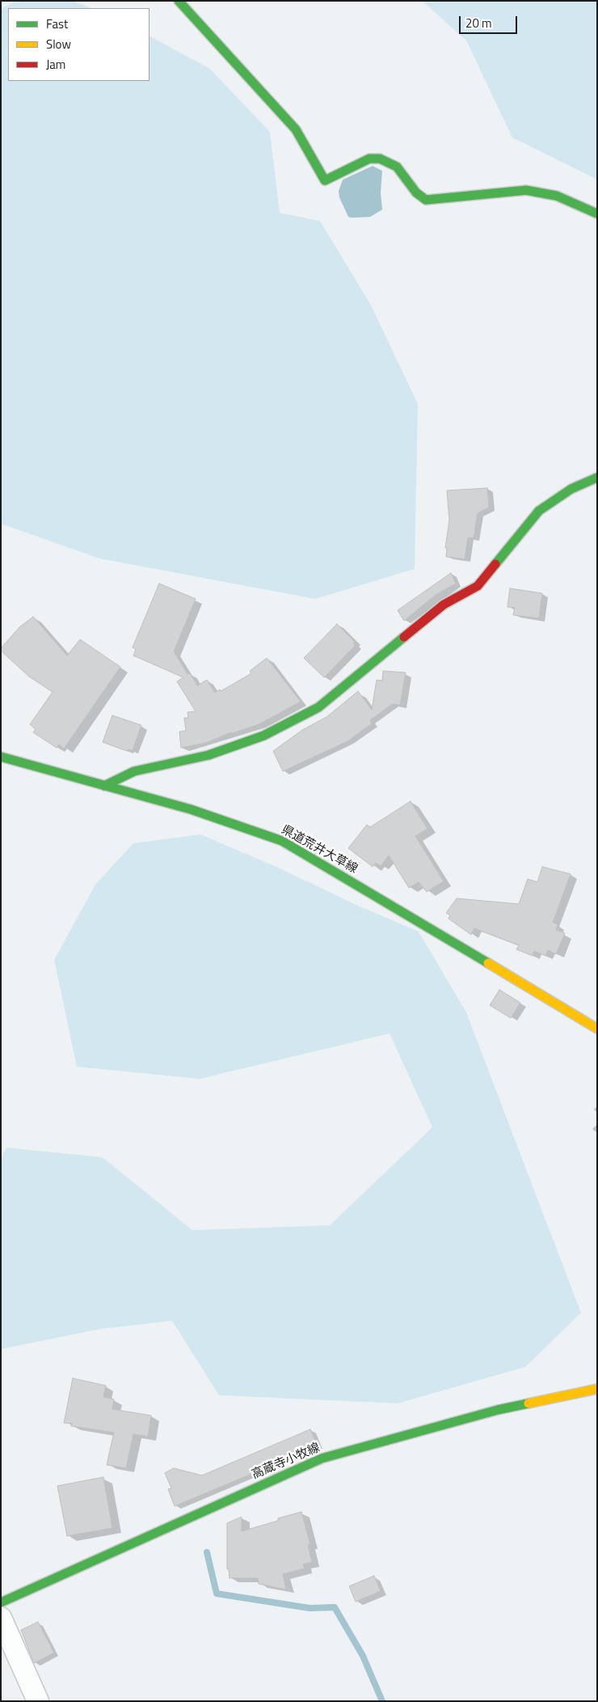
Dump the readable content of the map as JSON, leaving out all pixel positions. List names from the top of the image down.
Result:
{
  "streets": {
    "main road": ["県道荒井大草線", "高蔵寺小牧線"]
  },
  "legend": ["Fast", "Slow", "Jam"],
  "scale_bar": "20 m"
}
